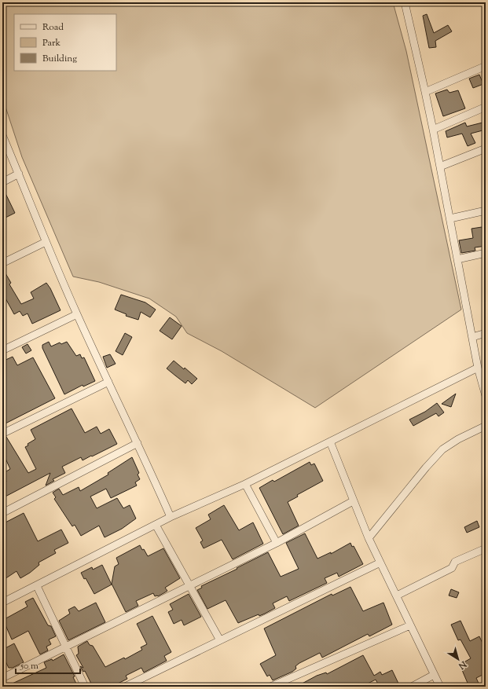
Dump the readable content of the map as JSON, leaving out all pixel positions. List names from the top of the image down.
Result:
{
  "legend": ["Road", "Park", "Building"],
  "scale_bar": "50 m",
  "north": "bottom right"
}
